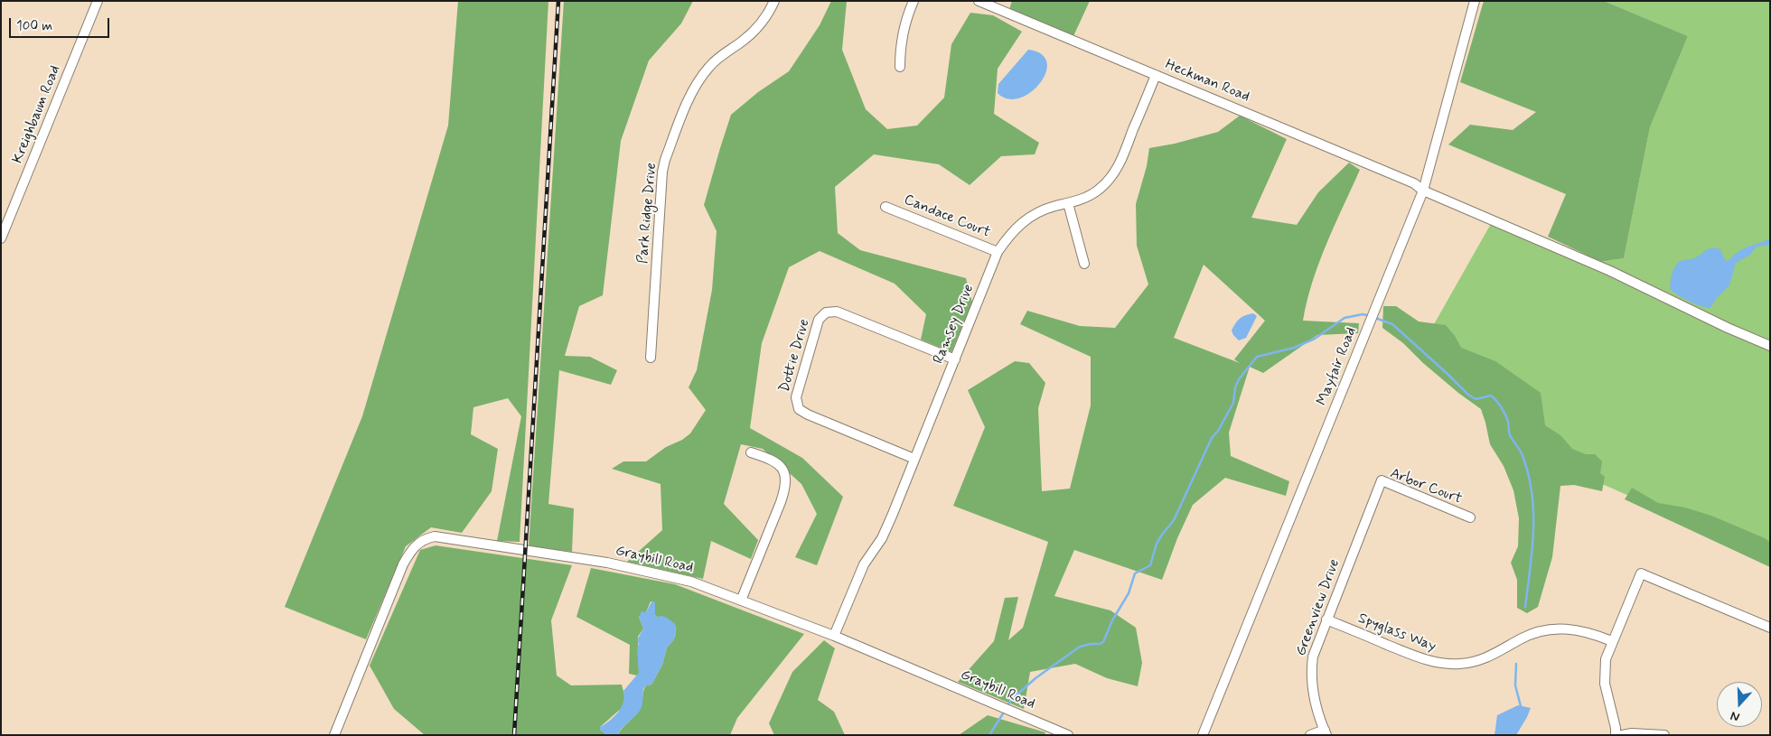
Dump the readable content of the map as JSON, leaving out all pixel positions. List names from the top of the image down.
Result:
{
  "streets": {
    "street": [
      "Heckman Road",
      "Kreighbaum Road",
      "Park Ridge Drive",
      "Candace Court",
      "Ramsey Drive",
      "Dottie Drive",
      "Mayfair Road",
      "Arbor Court",
      "Graybill Road",
      "Greenview Drive",
      "Spyglass Way"
    ]
  },
  "crossings": [
    ["Heckman Road", "Ramsey Drive"],
    ["Heckman Road", "Mayfair Road"],
    ["Candace Court", "Ramsey Drive"],
    ["Ramsey Drive", "Dottie Drive"],
    ["Ramsey Drive", "Graybill Road"],
    ["Arbor Court", "Greenview Drive"],
    ["Greenview Drive", "Spyglass Way"]
  ],
  "scale_bar": "100 m",
  "north": "bottom"
}
